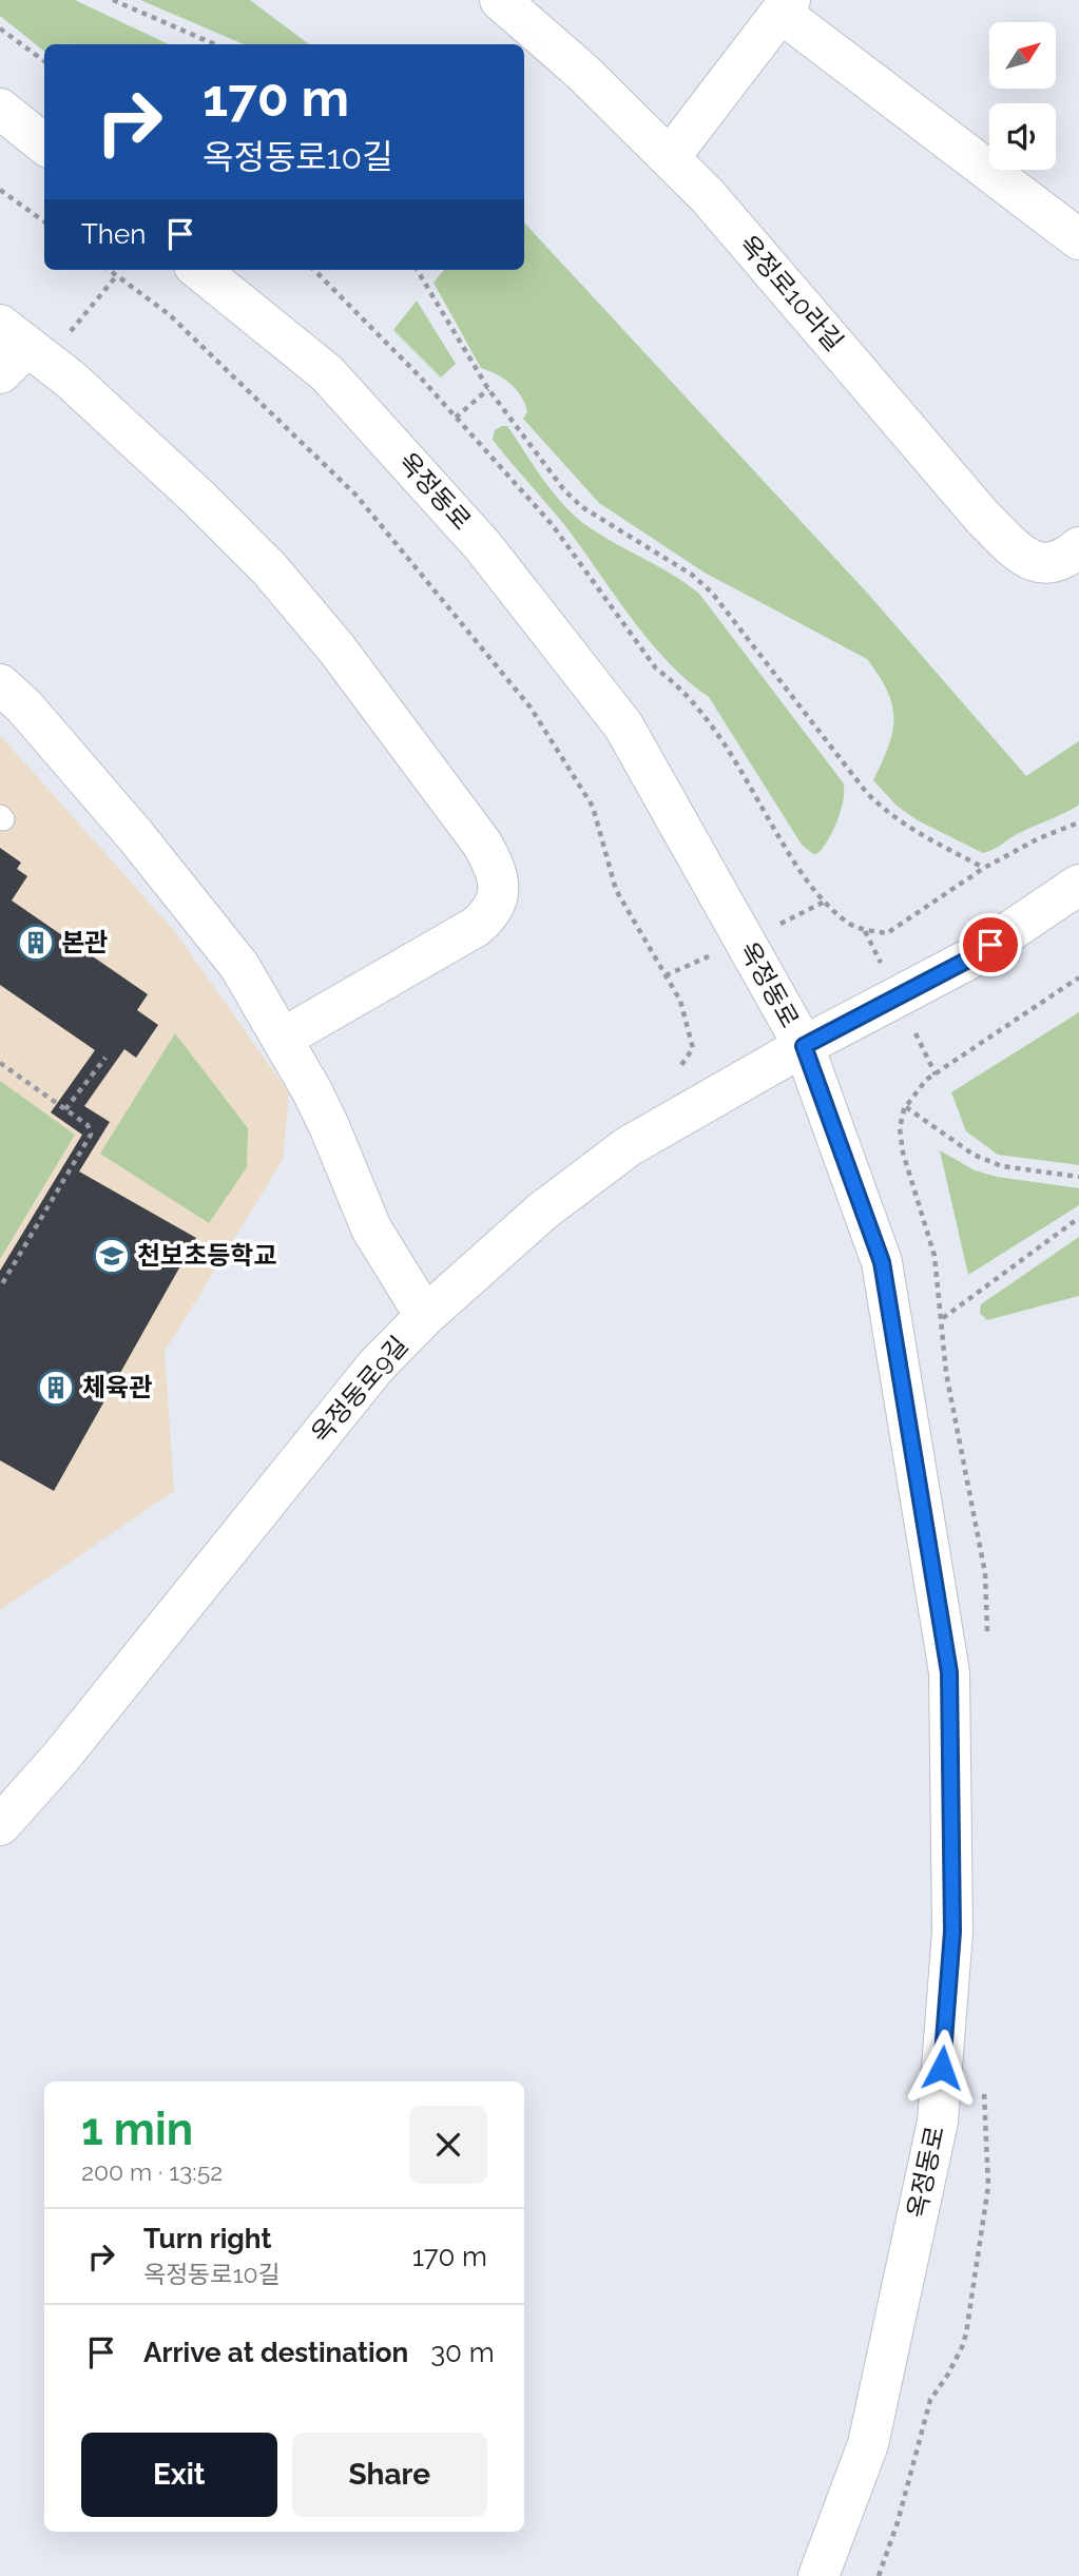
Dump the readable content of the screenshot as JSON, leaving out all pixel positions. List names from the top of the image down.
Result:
{
  "streets": {
    "street": ["옥정로10라길", "옥정동로", "옥정동로9길"]
  },
  "crossings": [
    ["옥정동로", "옥정동로9길"]
  ],
  "places": {
    "building": ["본관", "체육관"],
    "school or university": ["천보초등학교"]
  },
  "north": "top right",
  "page": {
    "turn": ["170 m", "옥정동로10길"],
    "then": "Then",
    "heading": ["1 min", "200 m · 13:52"],
    "list": [
      {
        "name": "Turn right",
        "note": "옥정동로10길",
        "value": "170 m"
      },
      {
        "name": "Arrive at destination",
        "value": "30 m"
      }
    ],
    "buttons": ["Exit", "Share"]
  }
}
